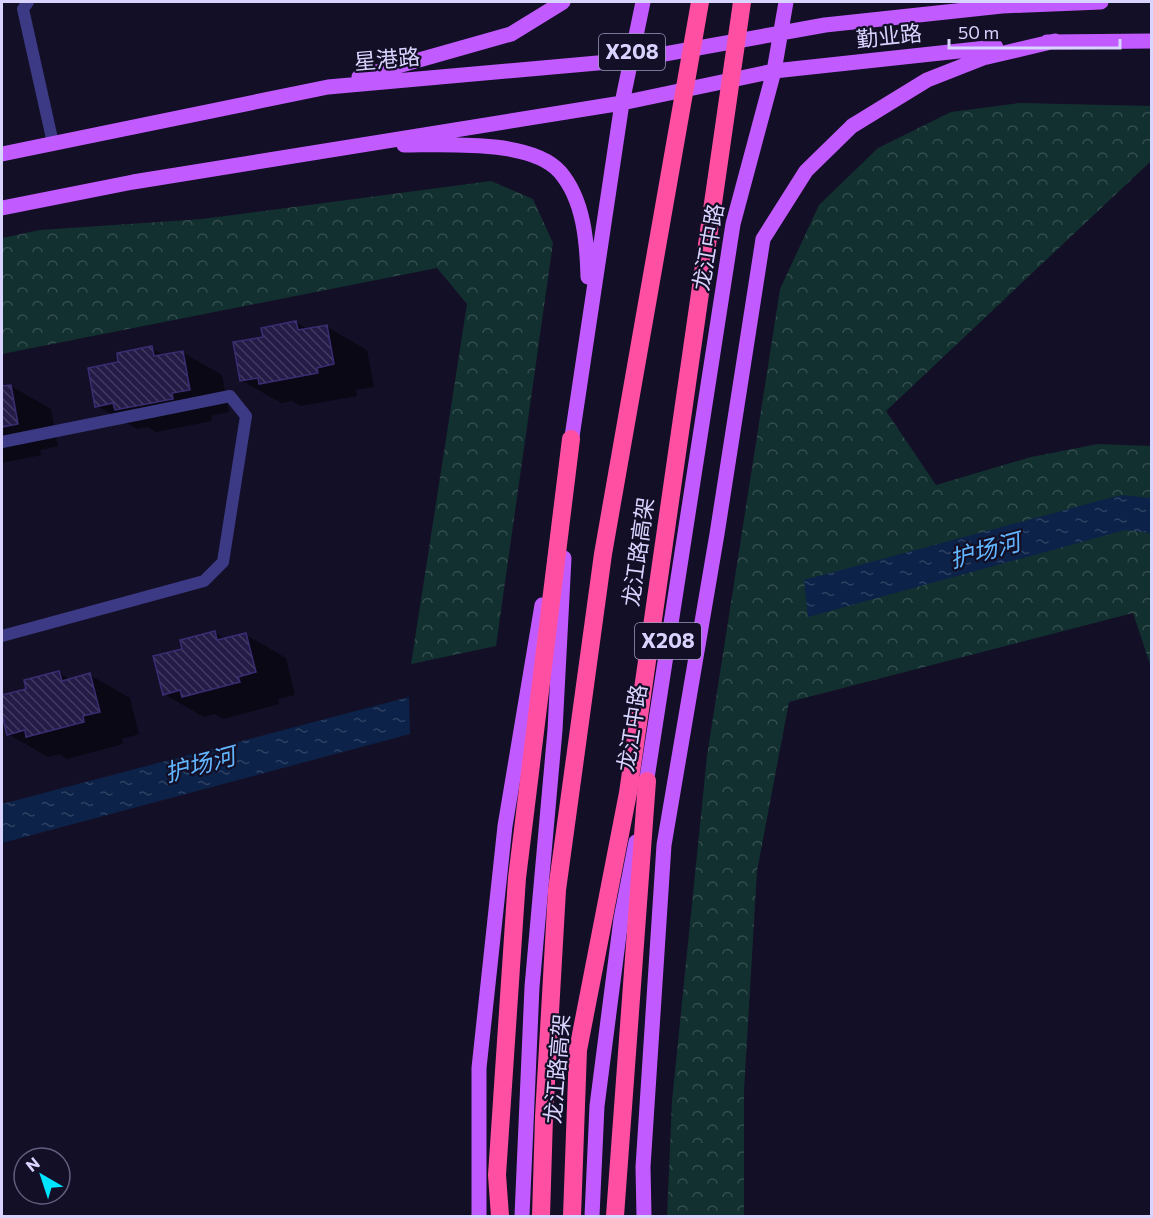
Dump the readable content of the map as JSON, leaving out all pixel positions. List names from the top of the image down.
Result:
{
  "streets": {
    "highway": ["龙江路高架"],
    "main road": [
      "勤业路",
      "X208",
      "星港路",
      "龙江中路"
    ]
  },
  "crossings": [
    ["勤业路", "星港路"],
    ["勤业路", "龙江中路"],
    ["X208", "星港路"],
    ["星港路", "龙江中路"]
  ],
  "water": ["护场河"],
  "scale_bar": "50 m",
  "north": "top left"
}
